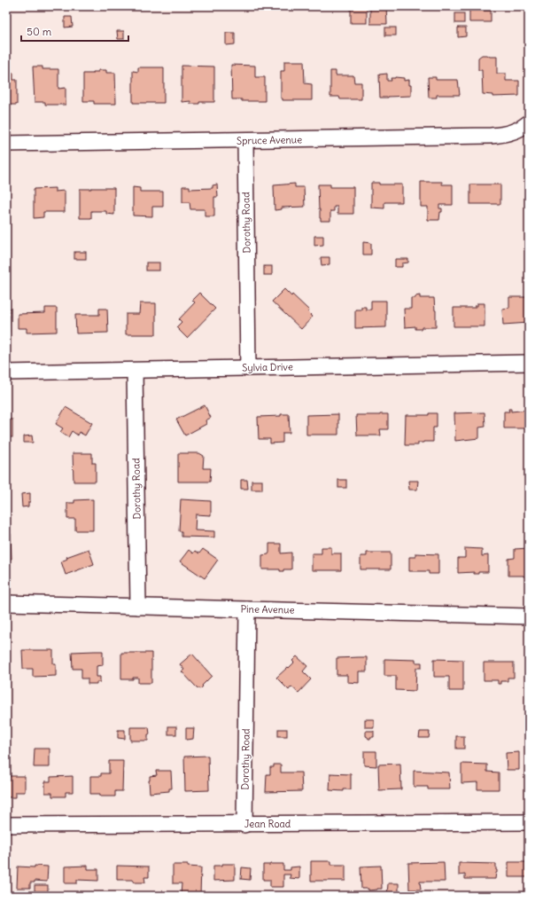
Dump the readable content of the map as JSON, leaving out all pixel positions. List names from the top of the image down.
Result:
{
  "streets": {
    "street": [
      "Spruce Avenue",
      "Dorothy Road",
      "Sylvia Drive",
      "Pine Avenue",
      "Jean Road"
    ]
  },
  "crossings": [
    ["Spruce Avenue", "Dorothy Road"],
    ["Dorothy Road", "Sylvia Drive"],
    ["Dorothy Road", "Pine Avenue"],
    ["Dorothy Road", "Jean Road"]
  ],
  "scale_bar": "50 m"
}
